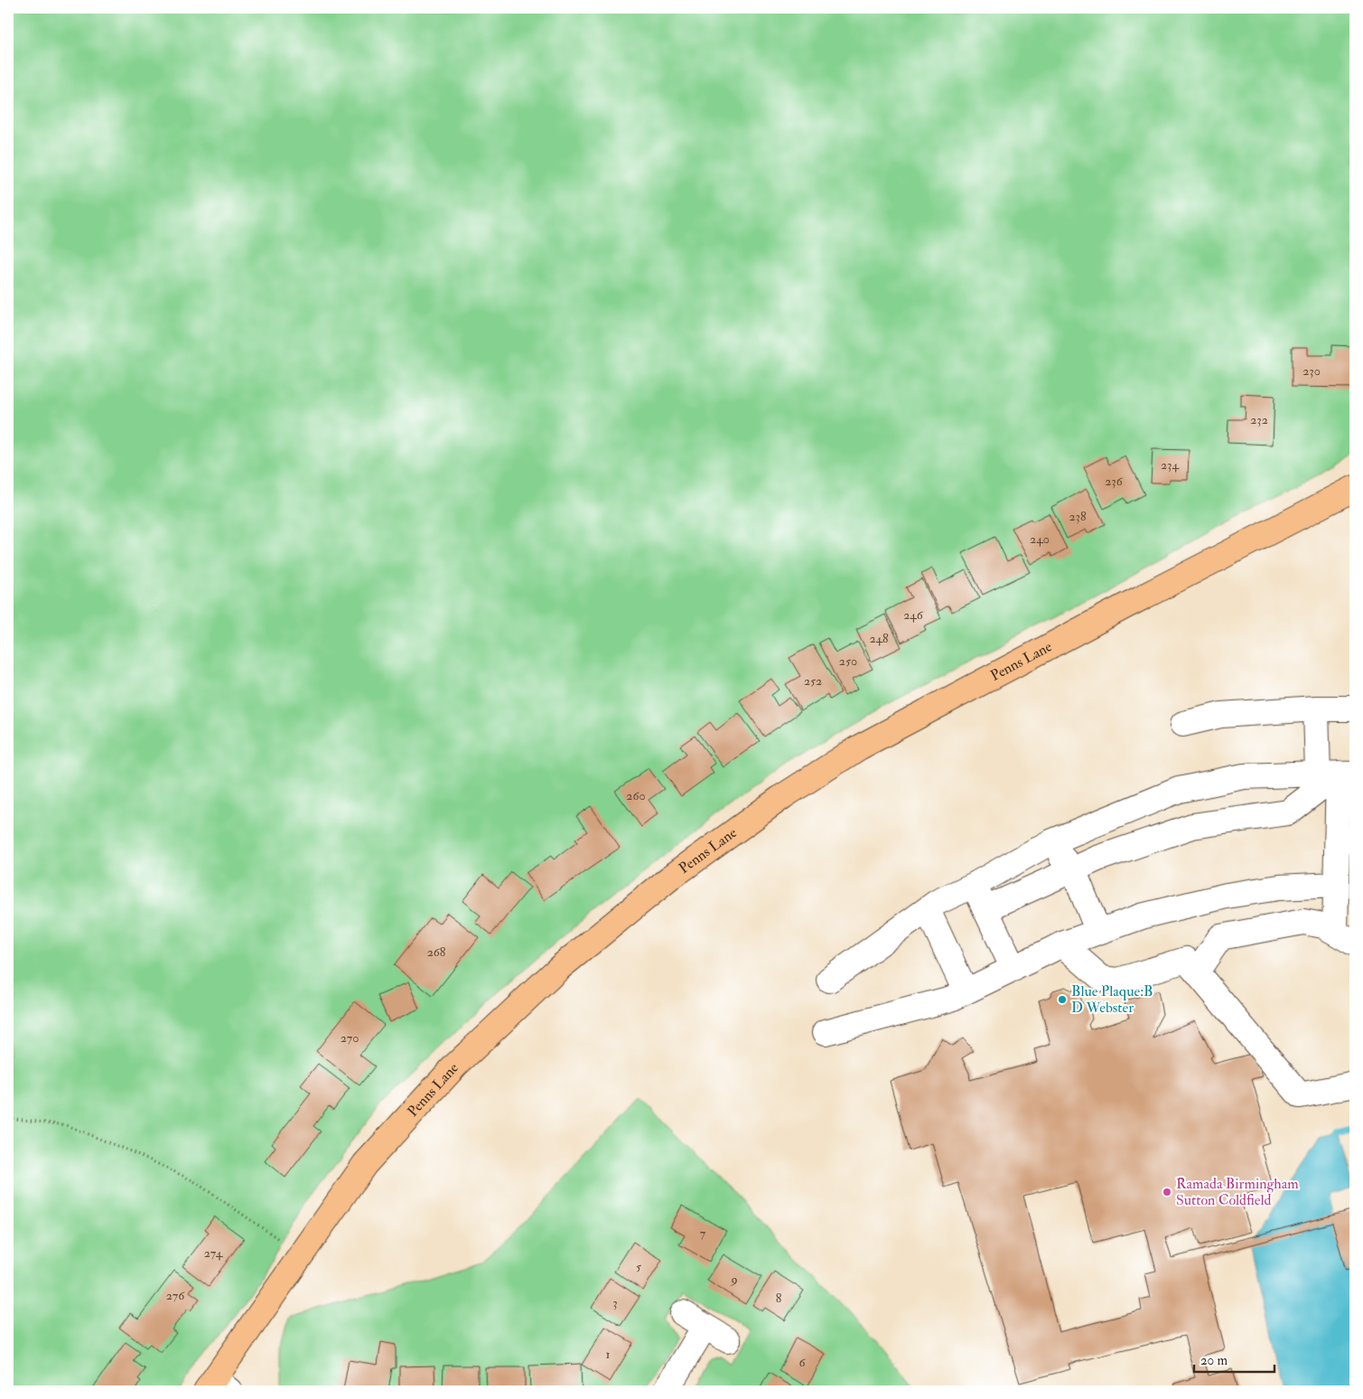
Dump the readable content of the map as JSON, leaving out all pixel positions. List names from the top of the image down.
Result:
{
  "streets": {
    "main road": ["Penns Lane"]
  },
  "places": ["Blue Plaque:B D Webster", "Ramada Birmingham Sutton Coldfield"],
  "house_numbers": [
    "230",
    "232",
    "234",
    "236",
    "238",
    "240",
    "246",
    "248",
    "250",
    "252",
    "260",
    "268",
    "270",
    "7",
    "274",
    "5",
    "9",
    "276",
    "8",
    "3",
    "1",
    "6"
  ],
  "scale_bar": "20 m"
}
